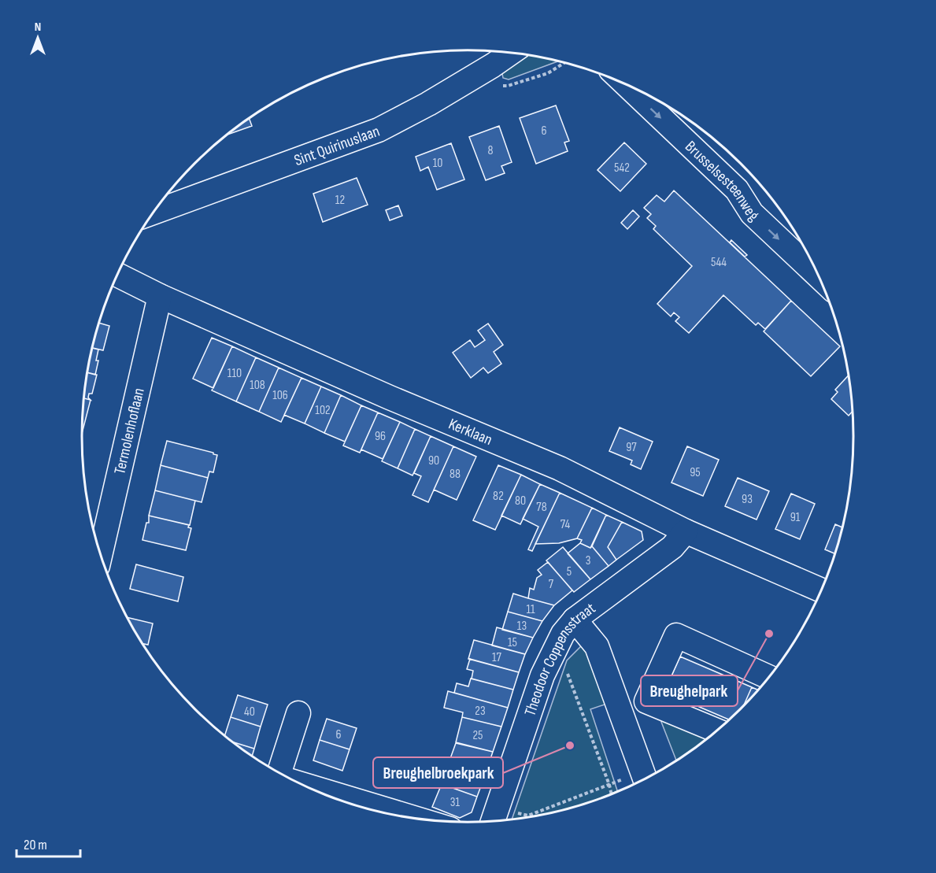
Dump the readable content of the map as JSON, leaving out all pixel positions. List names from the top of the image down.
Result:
{
  "streets": {
    "street": [
      "Sint Quirinuslaan",
      "Brusselsesteenweg",
      "Termolenhoflaan",
      "Kerklaan",
      "Theodoor Coppensstraat"
    ]
  },
  "crossings": [
    ["Termolenhoflaan", "Kerklaan"],
    ["Kerklaan", "Theodoor Coppensstraat"]
  ],
  "one_way": ["Brusselsesteenweg"],
  "places": ["Breughelpark", "Breughelbroekpark"],
  "house_numbers": [
    "6",
    "8",
    "10",
    "542",
    "12",
    "544",
    "110",
    "108",
    "106",
    "102",
    "96",
    "97",
    "90",
    "95",
    "88",
    "82",
    "93",
    "80",
    "78",
    "91",
    "74",
    "3",
    "5",
    "7",
    "11",
    "13",
    "15",
    "17",
    "23",
    "40",
    "6",
    "25",
    "31"
  ],
  "scale_bar": "20 m",
  "north": "top"
}
